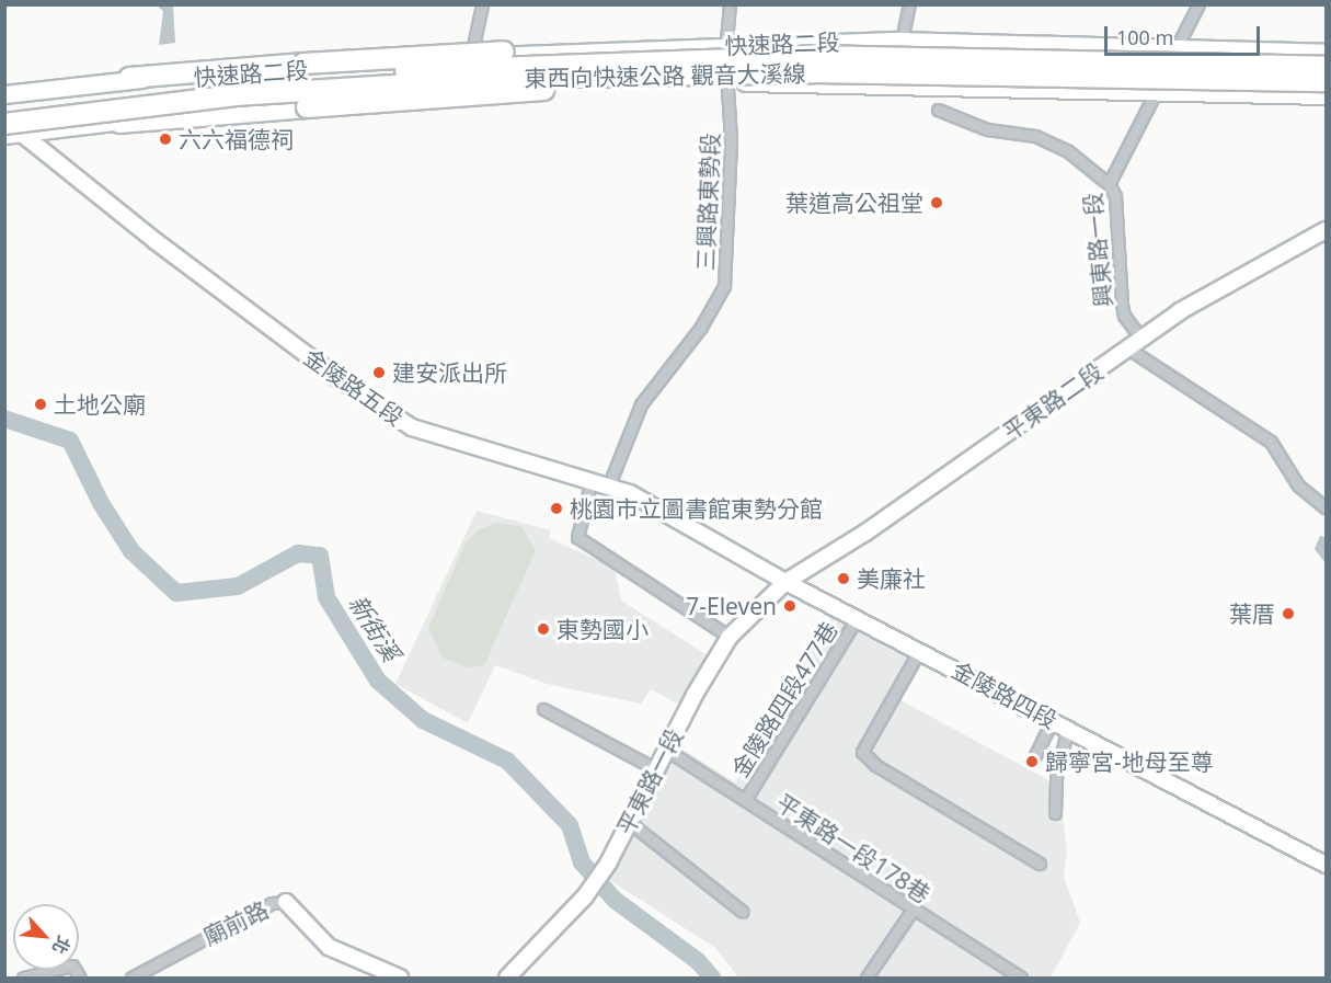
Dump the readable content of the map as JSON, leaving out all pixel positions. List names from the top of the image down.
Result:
{
  "streets": {
    "highway": ["東西向快速公路 觀音大溪線"],
    "main road": [
      "快速路二段",
      "金陵路五段",
      "平東路二段",
      "金陵路四段",
      "平東路一段",
      "廟前路"
    ],
    "street": [
      "三興路東勢段",
      "興東路一段",
      "金陵路四段477巷",
      "平東路一段178巷"
    ]
  },
  "crossings": [
    ["快速路二段", "東西向快速公路 觀音大溪線"],
    ["快速路二段", "三興路東勢段"],
    ["快速路二段", "興東路一段"],
    ["快速路二段", "金陵路五段"],
    ["東西向快速公路 觀音大溪線", "金陵路五段"],
    ["三興路東勢段", "金陵路五段"],
    ["興東路一段", "平東路二段"],
    ["金陵路五段", "平東路二段"],
    ["金陵路五段", "金陵路四段"],
    ["金陵路五段", "平東路一段"],
    ["平東路二段", "金陵路四段"],
    ["平東路二段", "平東路一段"],
    ["金陵路四段", "金陵路四段477巷"],
    ["金陵路四段", "平東路一段"],
    ["金陵路四段477巷", "平東路一段178巷"],
    ["平東路一段", "平東路一段178巷"]
  ],
  "water": ["新街溪"],
  "places": [
    "六六福德祠",
    "葉道高公祖堂",
    "建安派出所",
    "土地公廟",
    "桃園市立圖書館東勢分館",
    "美廉社",
    "7-Eleven",
    "葉厝",
    "東勢國小",
    "歸寧宮-地母至尊"
  ],
  "scale_bar": "100 m",
  "north": "bottom right"
}
